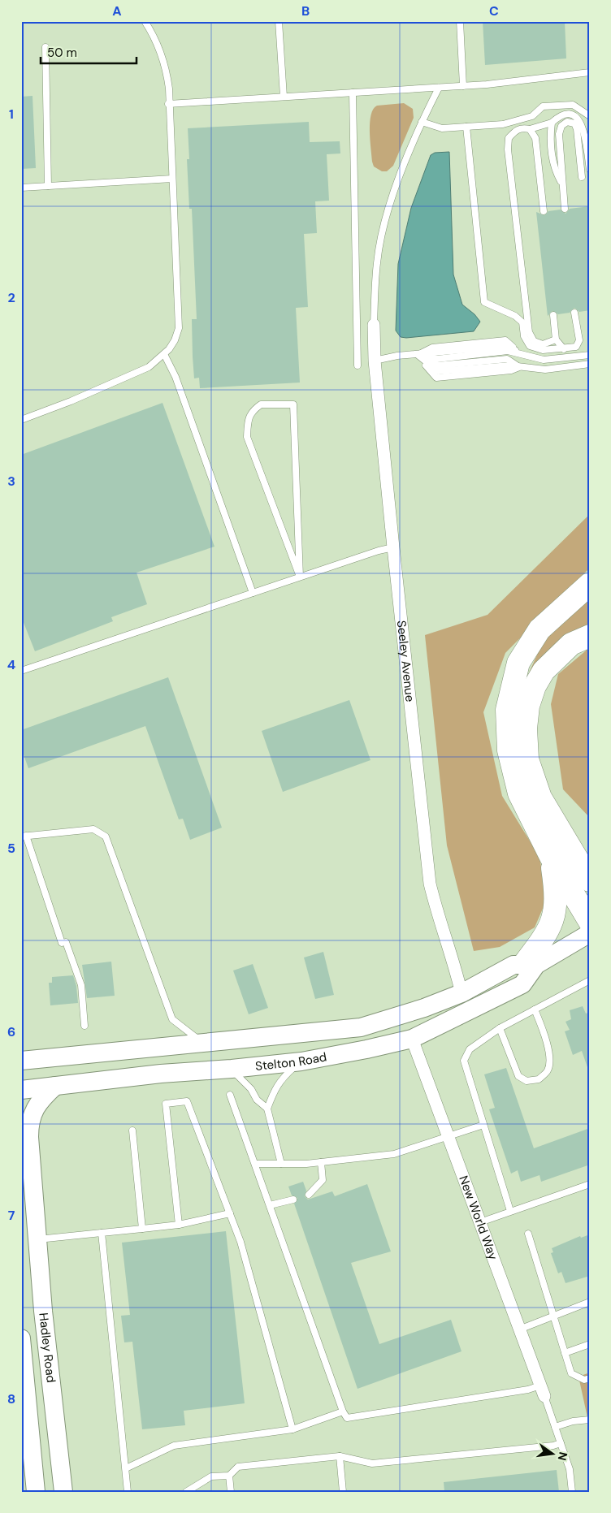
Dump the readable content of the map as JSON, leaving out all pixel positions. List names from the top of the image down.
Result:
{
  "streets": {
    "main road": ["Stelton Road", "Hadley Road"],
    "street": ["Seeley Avenue", "New World Way"]
  },
  "crossings": [
    ["Seeley Avenue", "Stelton Road"],
    ["Stelton Road", "New World Way"],
    ["Stelton Road", "Hadley Road"]
  ],
  "scale_bar": "50 m",
  "north": "right",
  "grid": {
    "columns": ["A", "B", "C"],
    "rows": [
      "1",
      "2",
      "3",
      "4",
      "5",
      "6",
      "7",
      "8"
    ]
  }
}
